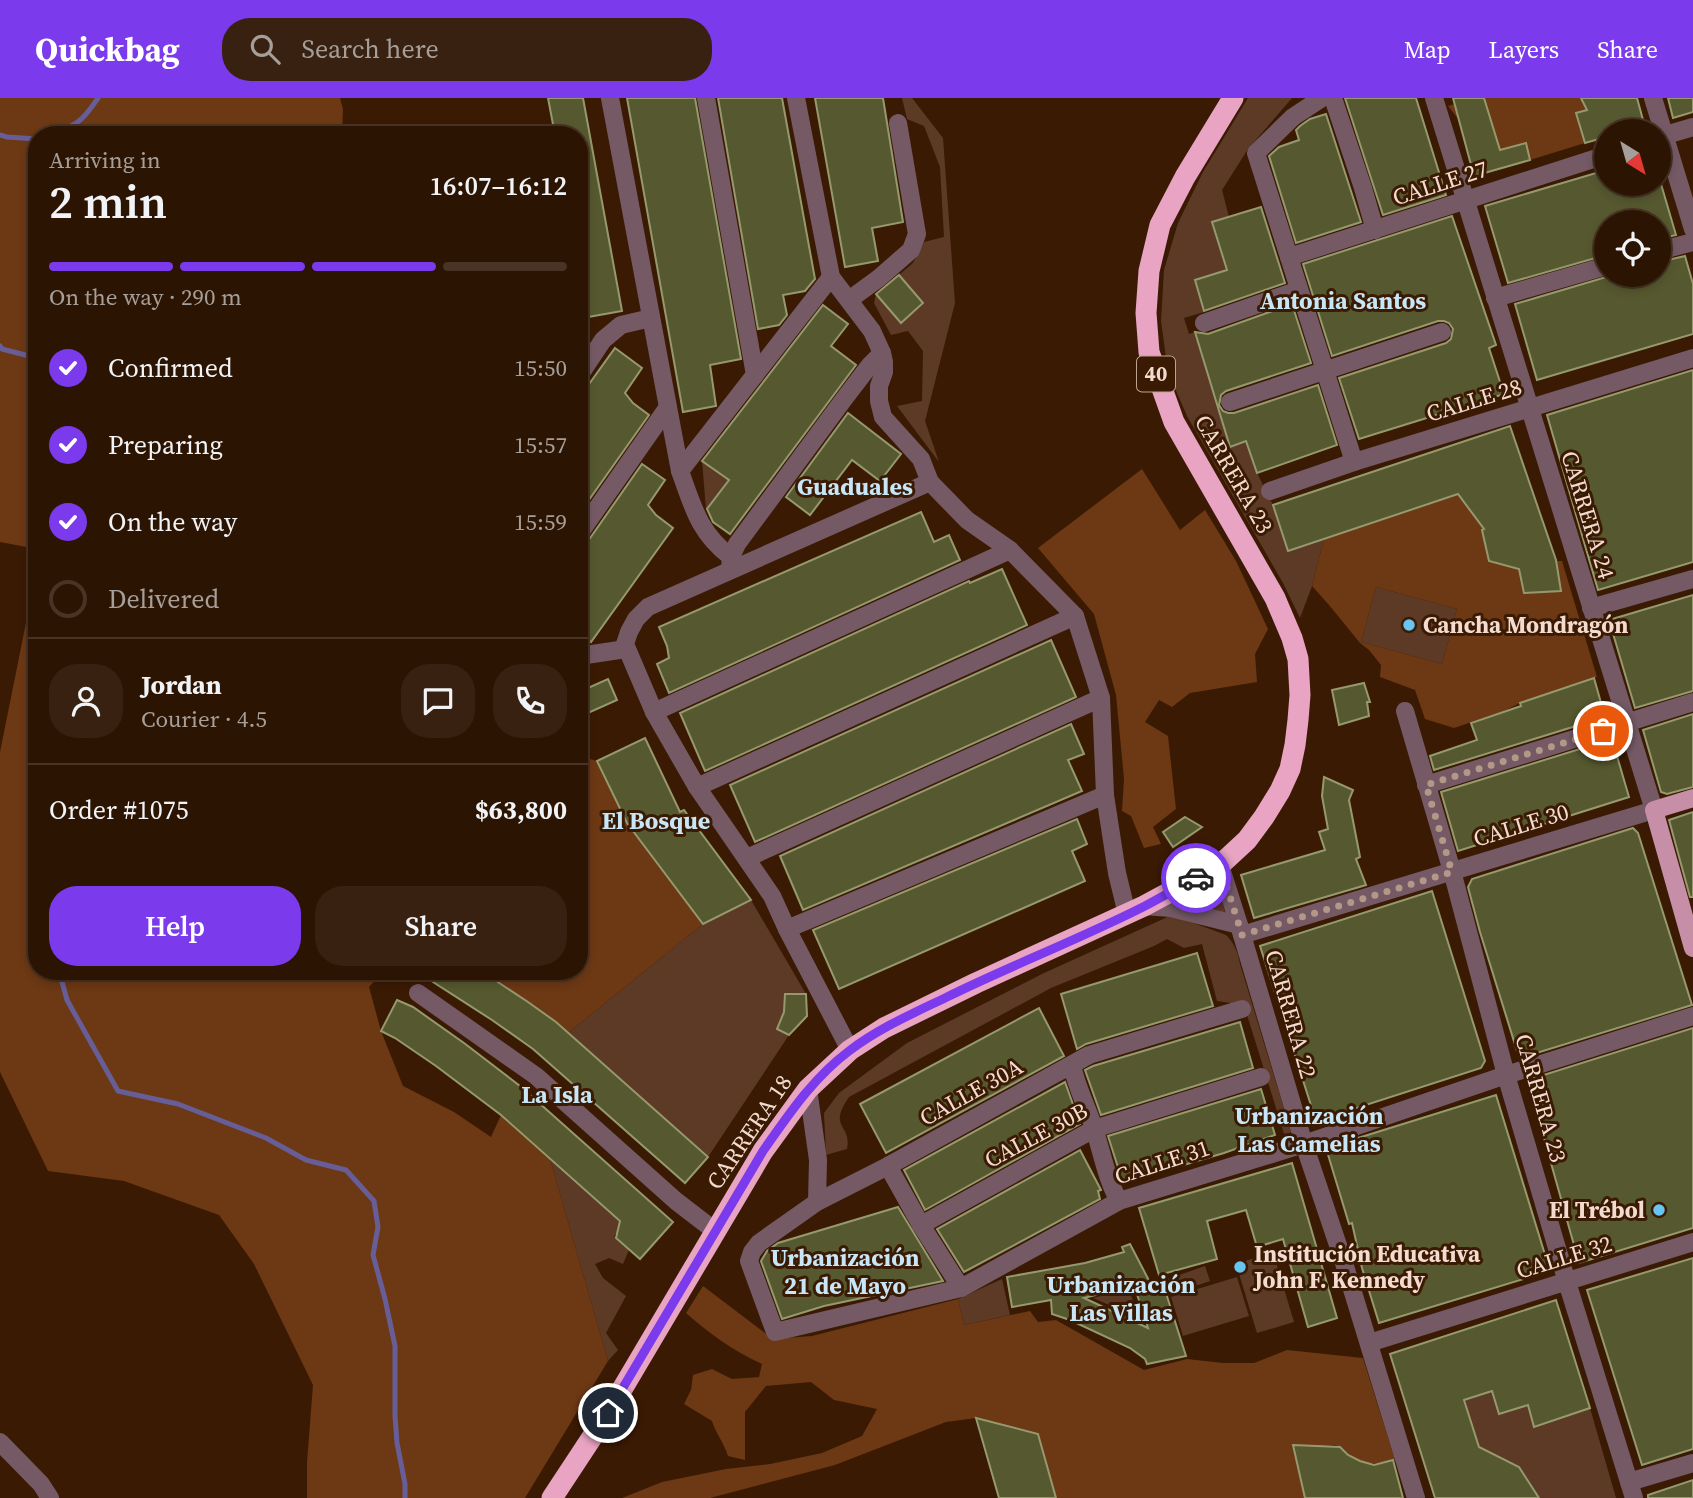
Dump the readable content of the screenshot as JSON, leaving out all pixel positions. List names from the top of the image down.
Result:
{
  "streets": {
    "highway": ["40", "CARRERA 23", "CARRERA 18"],
    "main road": ["CARRERA 24", "CALLE 30"],
    "street": [
      "CALLE 27",
      "CALLE 28",
      "CARRERA 22",
      "CALLE 30A",
      "CALLE 30B",
      "CALLE 31",
      "CALLE 32"
    ]
  },
  "crossings": [
    ["CALLE 27", "CARRERA 24"],
    ["CALLE 28", "CARRERA 24"],
    ["CARRERA 23", "CALLE 30"],
    ["CARRERA 23", "CARRERA 22"],
    ["CARRERA 23", "CARRERA 18"],
    ["CARRERA 23", "CALLE 31"],
    ["CARRERA 23", "CALLE 32"],
    ["CARRERA 24", "CALLE 30"],
    ["CALLE 30", "CARRERA 22"],
    ["CARRERA 22", "CARRERA 18"],
    ["CARRERA 22", "CALLE 31"],
    ["CARRERA 22", "CALLE 32"],
    ["CALLE 30A", "CALLE 31"]
  ],
  "districts": [
    "Antonia Santos",
    "Guaduales",
    "El Bosque",
    "La Isla",
    "Urbanización Las Camelias",
    "Urbanización 21 de Mayo",
    "Urbanización Las Villas"
  ],
  "places": ["Cancha Mondragón", "El Trébol", "Institución Educativa John F. Kennedy"],
  "north": "bottom right",
  "page": {
    "header": "Quickbag",
    "search": "Search here",
    "nav": ["Map", "Layers", "Share"],
    "heading": ["2 min", "Arriving in", "16:07–16:12"],
    "panel": [
      "Jordan",
      "Courier · 4.5",
      "Order #1075",
      "$63,800"
    ],
    "bar": "On the way · 290 m",
    "list": [
      ["Confirmed", "15:50"],
      ["Preparing", "15:57"],
      ["On the way", "15:59"],
      "Delivered"
    ],
    "buttons": ["Help", "Share"]
  }
}
